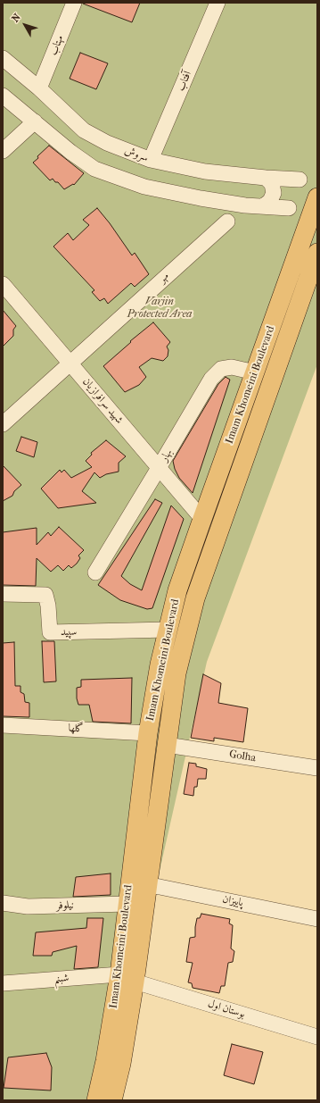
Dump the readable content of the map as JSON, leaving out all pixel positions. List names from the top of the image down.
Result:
{
  "streets": {
    "main road": ["Imam Khomeini Boulevard"],
    "street": [
      "مهتاب",
      "آفتاب",
      "سروش",
      "مهر",
      "شهید سرافرازیان",
      "بهار",
      "سپید",
      "گلها",
      "Golha",
      "پاییزان",
      "نیلوفر",
      "شبنم",
      "بوستان اول"
    ]
  },
  "crossings": [
    ["مهتاب", "سروش"],
    ["آفتاب", "سروش"],
    ["مهر", "شهید سرافرازیان"],
    ["Imam Khomeini Boulevard", "شهید سرافرازیان"],
    ["Imam Khomeini Boulevard", "بهار"],
    ["Imam Khomeini Boulevard", "سپید"],
    ["Imam Khomeini Boulevard", "گلها"],
    ["Imam Khomeini Boulevard", "Golha"],
    ["Imam Khomeini Boulevard", "پاییزان"],
    ["Imam Khomeini Boulevard", "نیلوفر"],
    ["Imam Khomeini Boulevard", "شبنم"],
    ["Imam Khomeini Boulevard", "بوستان اول"],
    ["شهید سرافرازیان", "بهار"],
    ["شبنم", "بوستان اول"]
  ],
  "parks": ["Varjin Protected Area"],
  "north": "top left"
}
